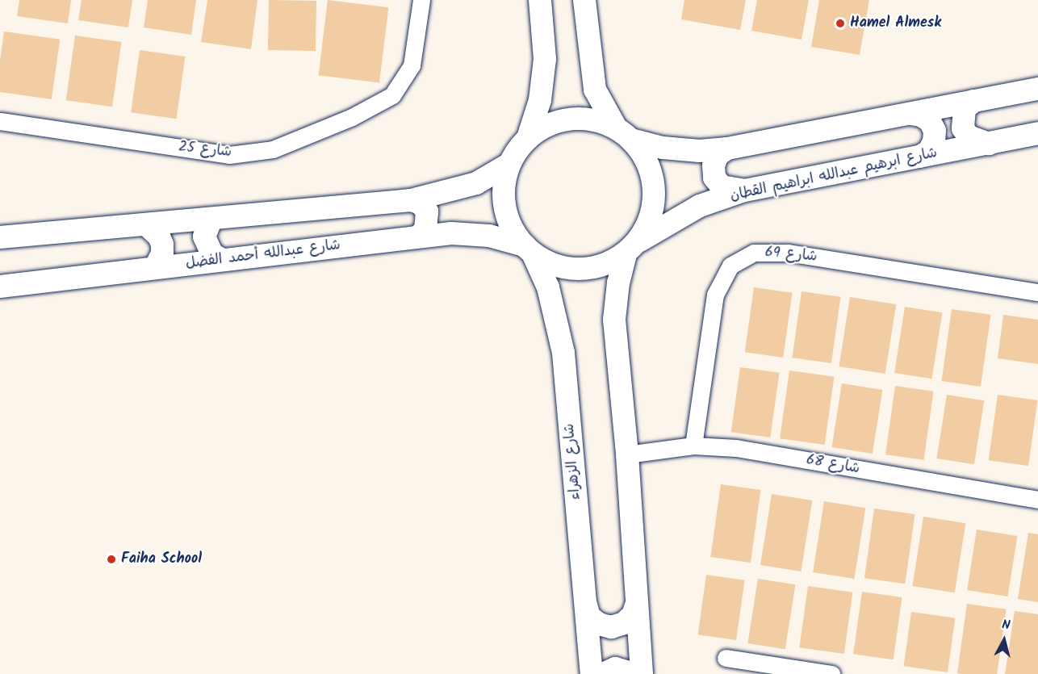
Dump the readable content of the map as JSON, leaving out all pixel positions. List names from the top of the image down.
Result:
{
  "streets": {
    "street": [
      "شارع 25",
      "شارع ابرهيم عبدالله ابراهيم القطان",
      "شارع عبدالله أحمد الفضل",
      "شارع 69",
      "شارع الزهراء",
      "شارع 68"
    ]
  },
  "crossings": [
    ["شارع ابرهيم عبدالله ابراهيم القطان", "شارع عبدالله أحمد الفضل"],
    ["شارع ابرهيم عبدالله ابراهيم القطان", "شارع الزهراء"],
    ["شارع عبدالله أحمد الفضل", "شارع الزهراء"],
    ["شارع 69", "شارع 68"]
  ],
  "places": ["Hamel Almesk", "Faiha School"],
  "north": "top"
}
